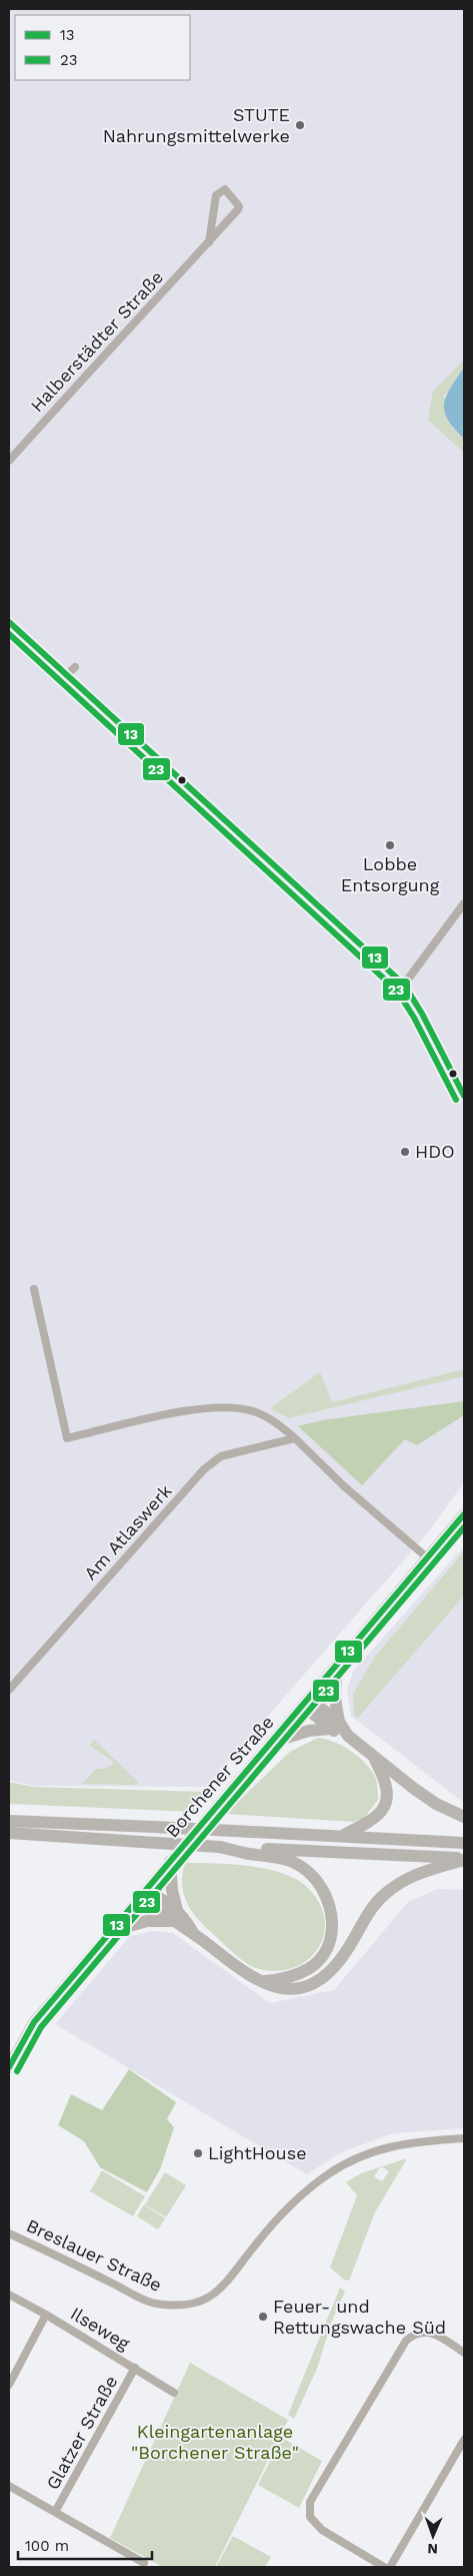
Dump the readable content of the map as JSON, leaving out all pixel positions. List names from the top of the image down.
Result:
{
  "streets": {
    "main road": ["Borchener Straße"],
    "street": [
      "Halberstädter Straße",
      "Am Atlaswerk",
      "Breslauer Straße",
      "Ilseweg",
      "Glatzer Straße"
    ]
  },
  "crossings": [
    ["Ilseweg", "Glatzer Straße"]
  ],
  "parks": ["Kleingartenanlage \"Borchener Straße\""],
  "places": [
    "STUTE Nahrungsmittelwerke",
    "Lobbe Entsorgung",
    "HDO",
    "LightHouse",
    "Feuer- und Rettungswache Süd"
  ],
  "lines": ["transit line 13", "transit line 23"],
  "legend": ["13", "23"],
  "scale_bar": "100 m",
  "north": "bottom"
}
